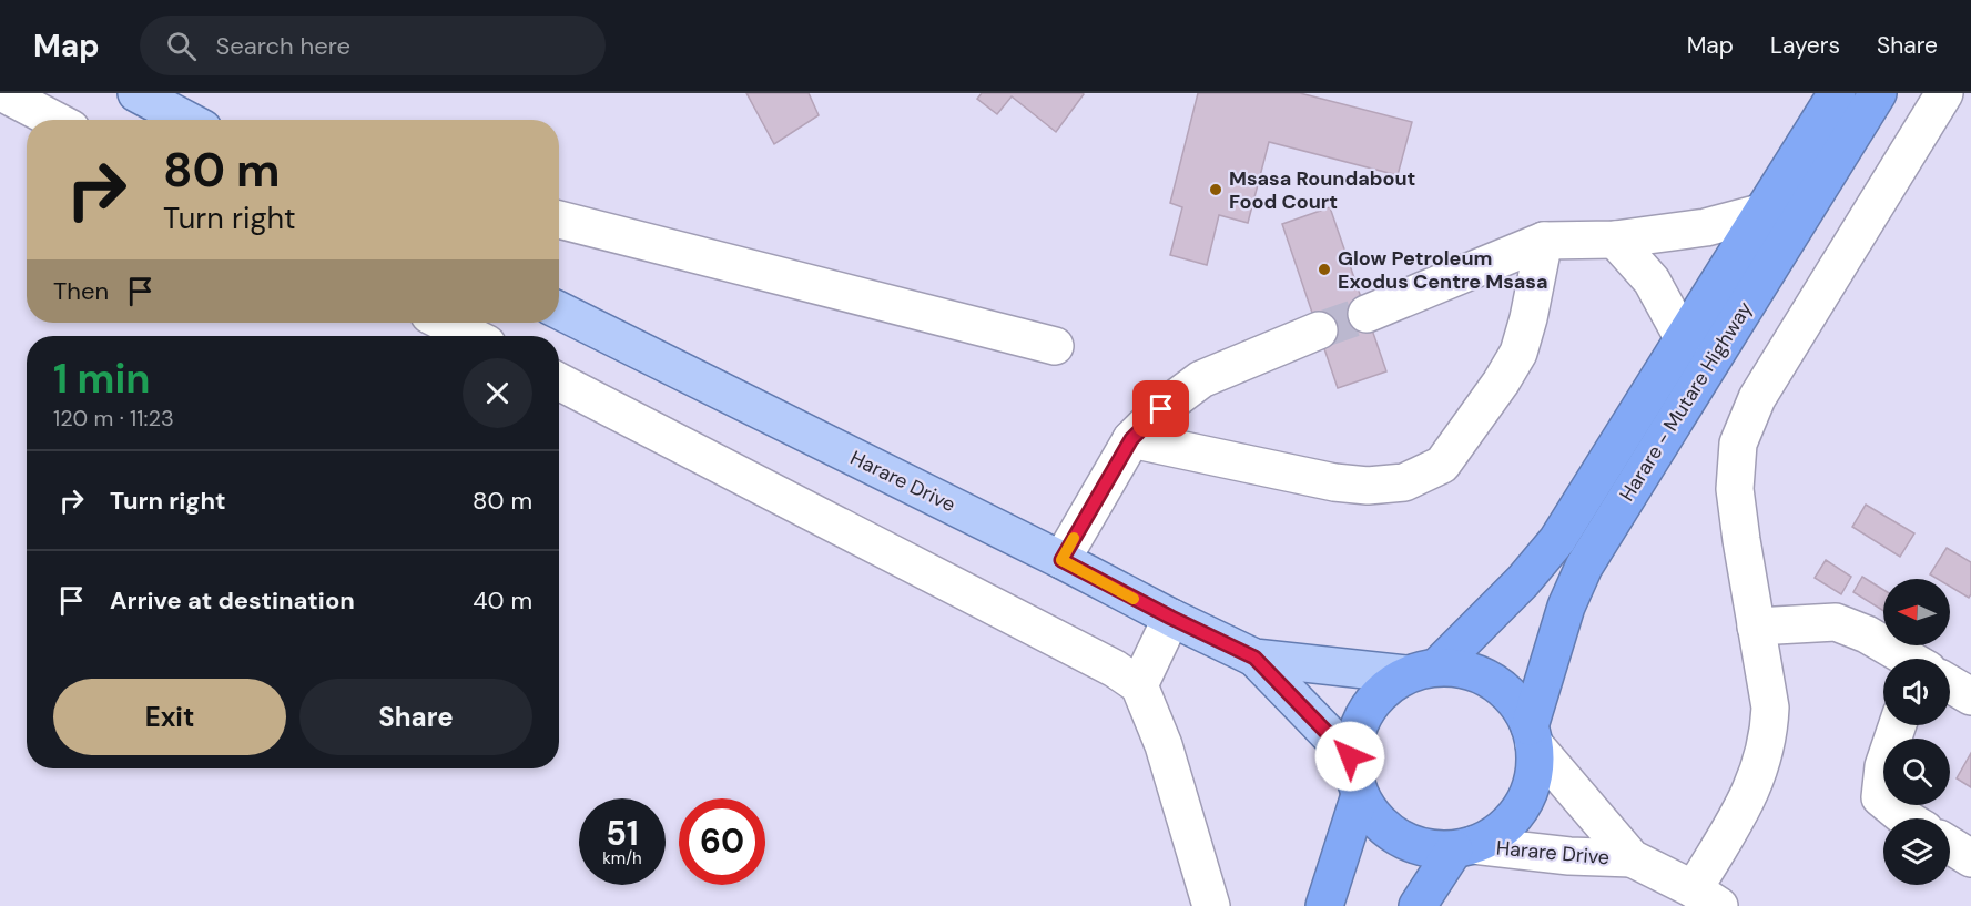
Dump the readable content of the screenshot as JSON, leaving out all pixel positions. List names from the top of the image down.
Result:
{
  "streets": {
    "highway": ["Harare - Mutare Highway"],
    "main road": ["Harare Drive"]
  },
  "crossings": [
    ["Harare - Mutare Highway", "Harare Drive"]
  ],
  "places": ["Msasa Roundabout Food Court", "Glow Petroleum Exodus Centre Msasa"],
  "north": "left",
  "page": {
    "header": "Map",
    "search": "Search here",
    "nav": ["Map", "Layers", "Share"],
    "turn": ["80 m", "Turn right"],
    "then": "Then",
    "heading": ["1 min", "120 m · 11:23"],
    "list": [
      {
        "name": "Turn right",
        "value": "80 m"
      },
      {
        "name": "Arrive at destination",
        "value": "40 m"
      }
    ],
    "buttons": ["Exit", "Share"],
    "speed": "51 km/h",
    "limit": "60"
  }
}
